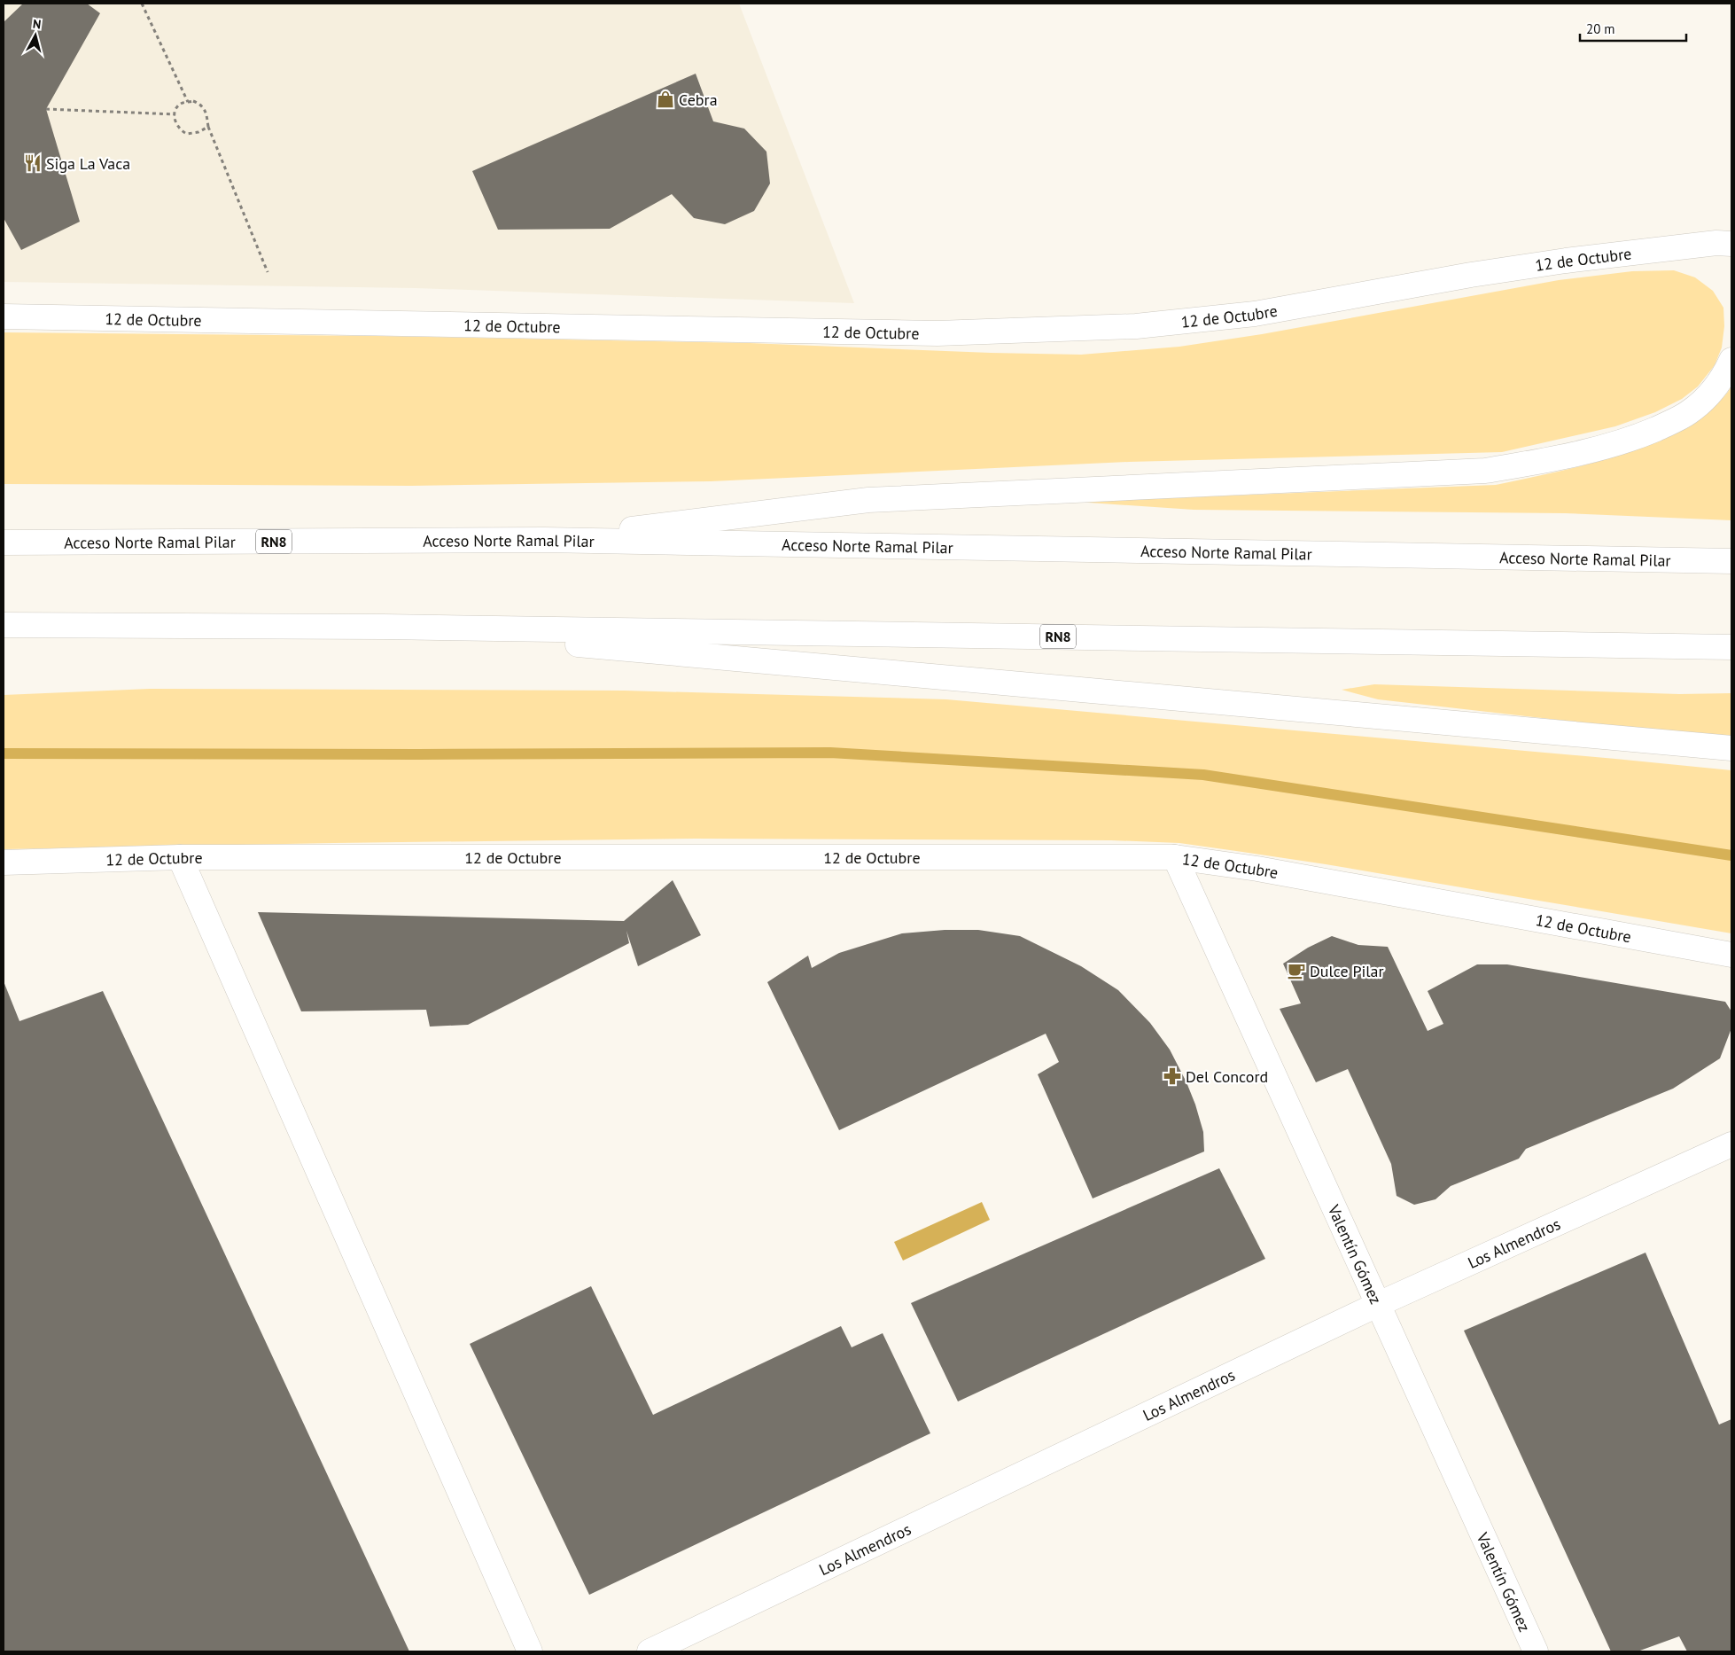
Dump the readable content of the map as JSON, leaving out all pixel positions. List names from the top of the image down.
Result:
{
  "streets": {
    "main road": [
      "12 de Octubre",
      "Acceso Norte Ramal Pilar",
      "RN8",
      "Los Almendros",
      "Valentín Gómez"
    ]
  },
  "crossings": [
    ["12 de Octubre", "Valentín Gómez"],
    ["Los Almendros", "Valentín Gómez"]
  ],
  "places": {
    "shop": ["Cebra"],
    "restaurant": ["Siga La Vaca"],
    "cafe": ["Dulce Pilar"],
    "pharmacy": ["Del Concord"]
  },
  "scale_bar": "20 m",
  "north": "top"
}
